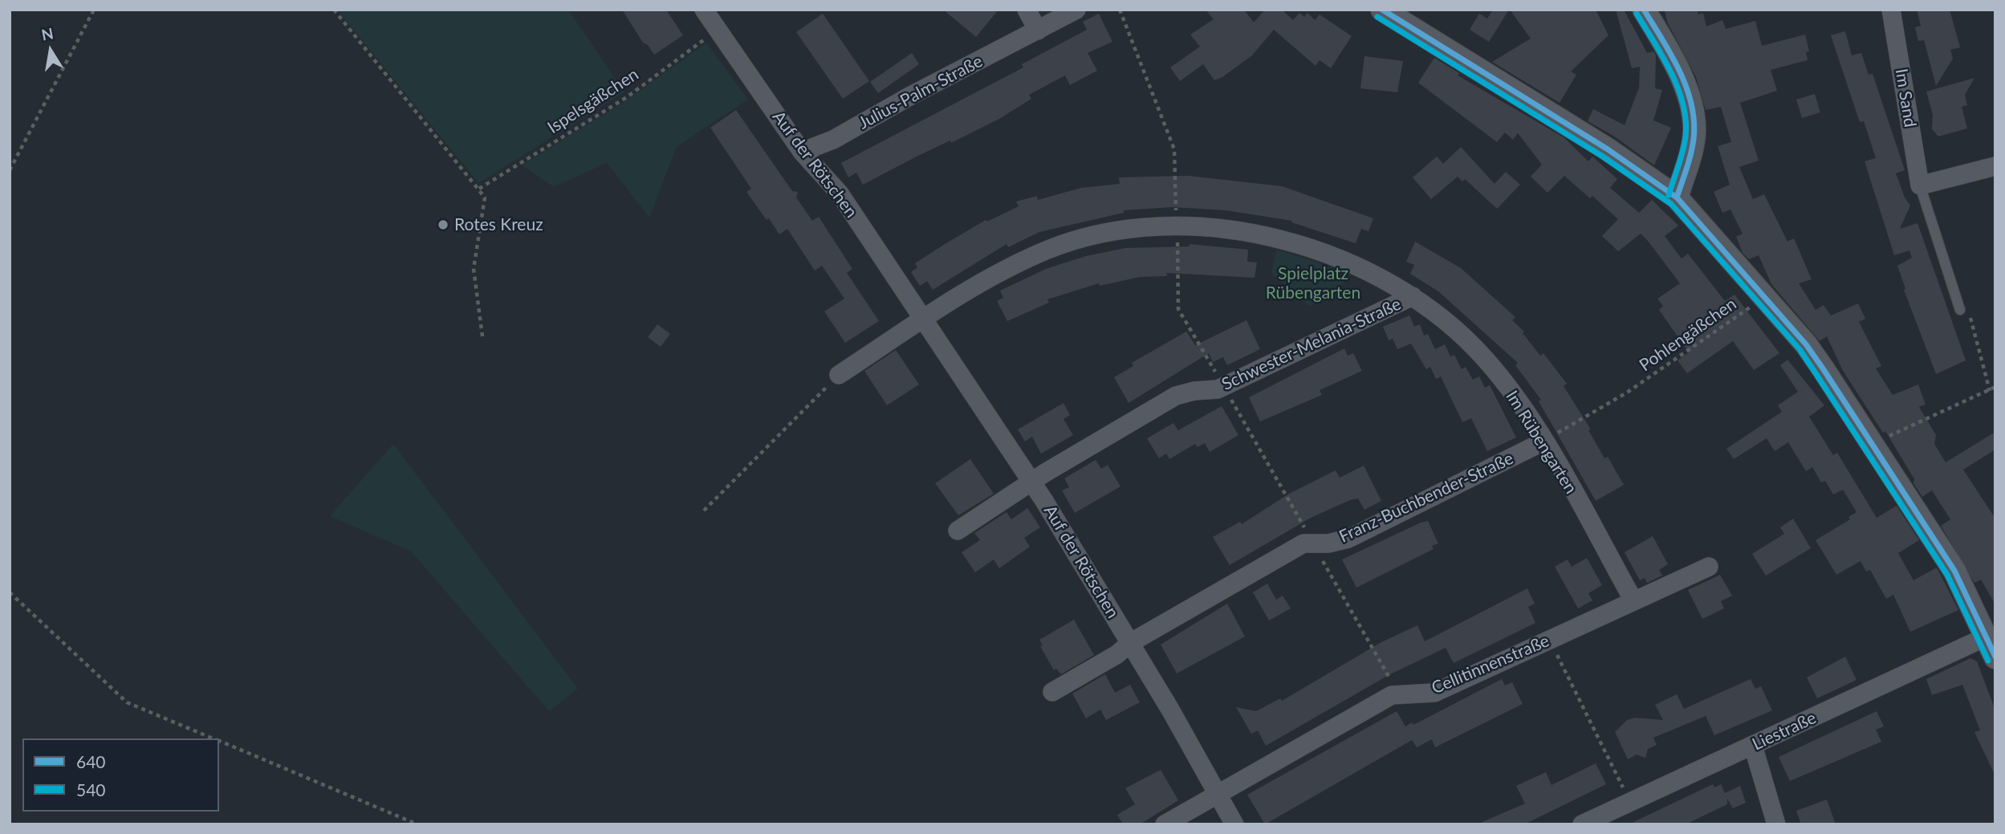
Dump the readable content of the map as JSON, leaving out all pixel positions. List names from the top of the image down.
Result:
{
  "streets": {
    "street": [
      "Julius-Palm-Straße",
      "Im Sand",
      "Auf der Rötschen",
      "Schwester-Melania-Straße",
      "Im Rübengarten",
      "Franz-Buchbender-Straße",
      "Cellitinnenstraße",
      "Liestraße"
    ],
    "path": ["Ispelsgäßchen", "Pohlengäßchen"]
  },
  "crossings": [
    ["Julius-Palm-Straße", "Auf der Rötschen"],
    ["Ispelsgäßchen", "Auf der Rötschen"],
    ["Auf der Rötschen", "Schwester-Melania-Straße"],
    ["Auf der Rötschen", "Im Rübengarten"],
    ["Auf der Rötschen", "Franz-Buchbender-Straße"],
    ["Auf der Rötschen", "Cellitinnenstraße"],
    ["Pohlengäßchen", "Im Rübengarten"],
    ["Pohlengäßchen", "Franz-Buchbender-Straße"],
    ["Schwester-Melania-Straße", "Im Rübengarten"],
    ["Im Rübengarten", "Franz-Buchbender-Straße"],
    ["Im Rübengarten", "Cellitinnenstraße"]
  ],
  "parks": ["Spielplatz Rübengarten"],
  "places": ["Rotes Kreuz"],
  "lines": ["transit line 640", "transit line 540"],
  "legend": ["640", "540"],
  "north": "top"
}
